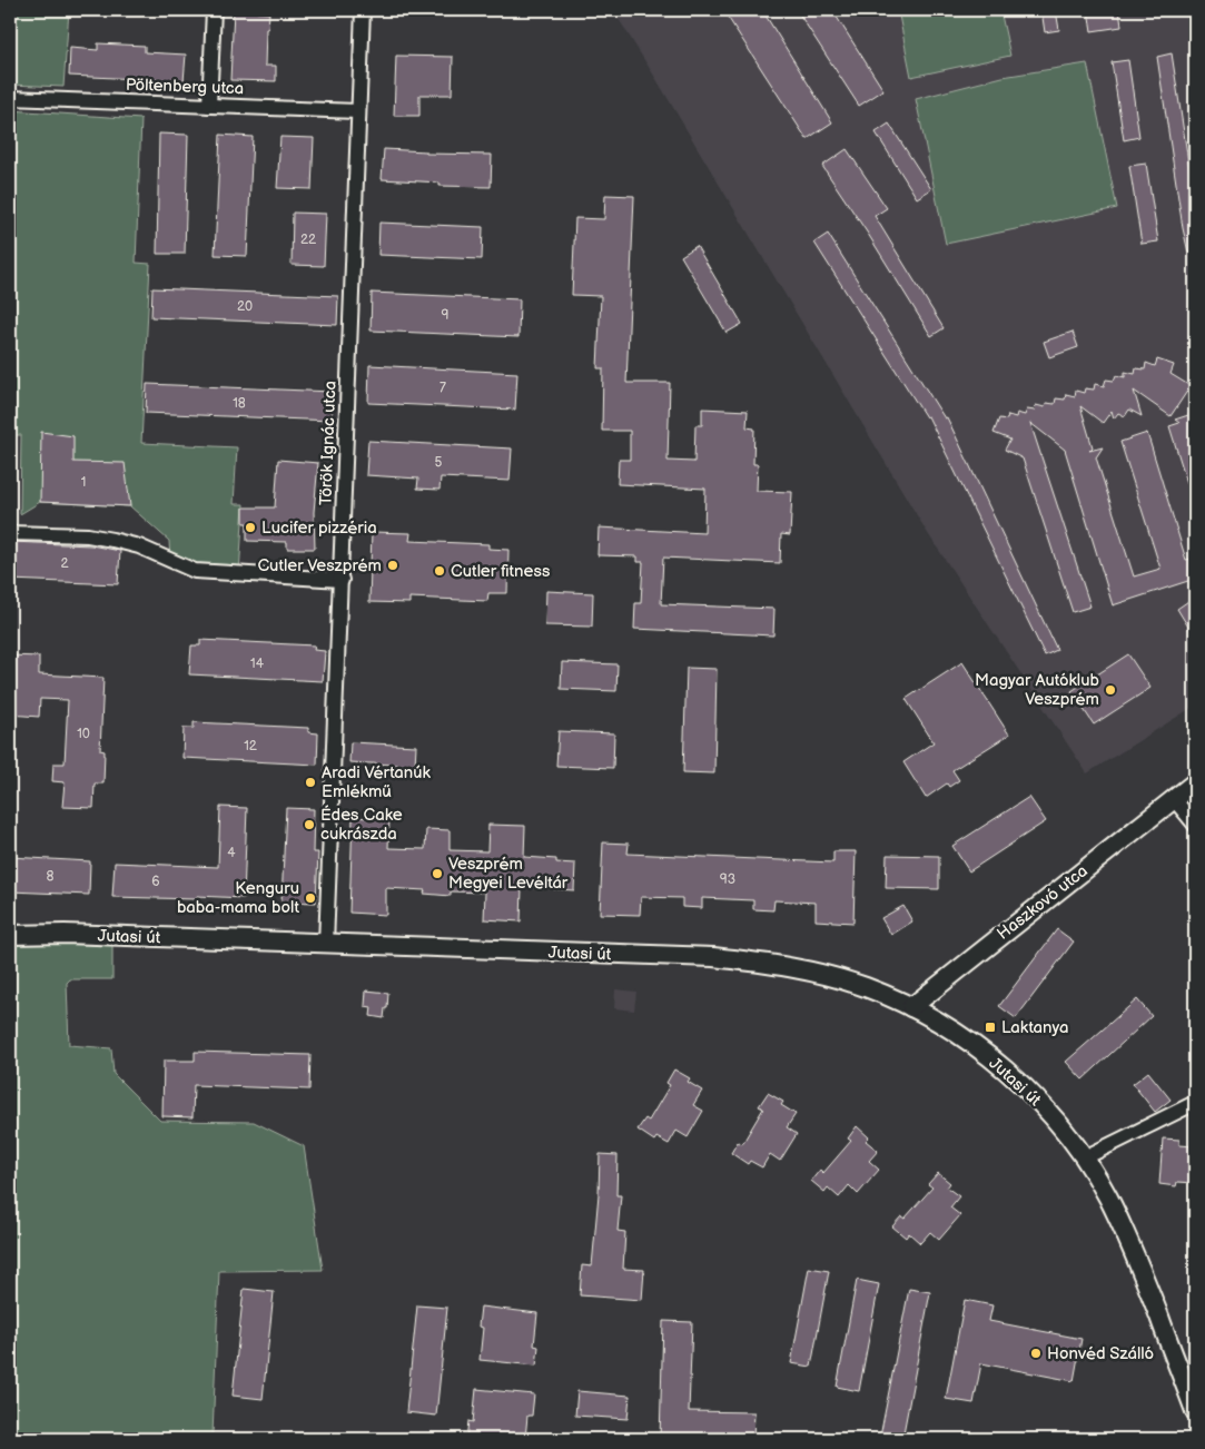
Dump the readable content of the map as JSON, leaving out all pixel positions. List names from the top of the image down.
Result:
{
  "streets": {
    "street": [
      "Pöltenberg utca",
      "Török Ignác utca",
      "Haszkovó utca",
      "Jutasi út"
    ]
  },
  "crossings": [
    ["Pöltenberg utca", "Török Ignác utca"],
    ["Török Ignác utca", "Jutasi út"],
    ["Haszkovó utca", "Jutasi út"]
  ],
  "places": {
    "other": [
      "Lucifer pizzéria",
      "Cutler Veszprém",
      "Cutler fitness",
      "Magyar Autóklub Veszprém",
      "Aradi Vértanúk Emlékmű",
      "Édes Cake cukrászda",
      "Veszprém Megyei Levéltár",
      "Kenguru baba-mama bolt",
      "Honvéd Szálló"
    ],
    "transit": ["Laktanya"]
  },
  "house_numbers": [
    "22",
    "20",
    "9",
    "7",
    "18",
    "5",
    "1",
    "2",
    "14",
    "10",
    "12",
    "4",
    "8",
    "93",
    "6"
  ]
}
